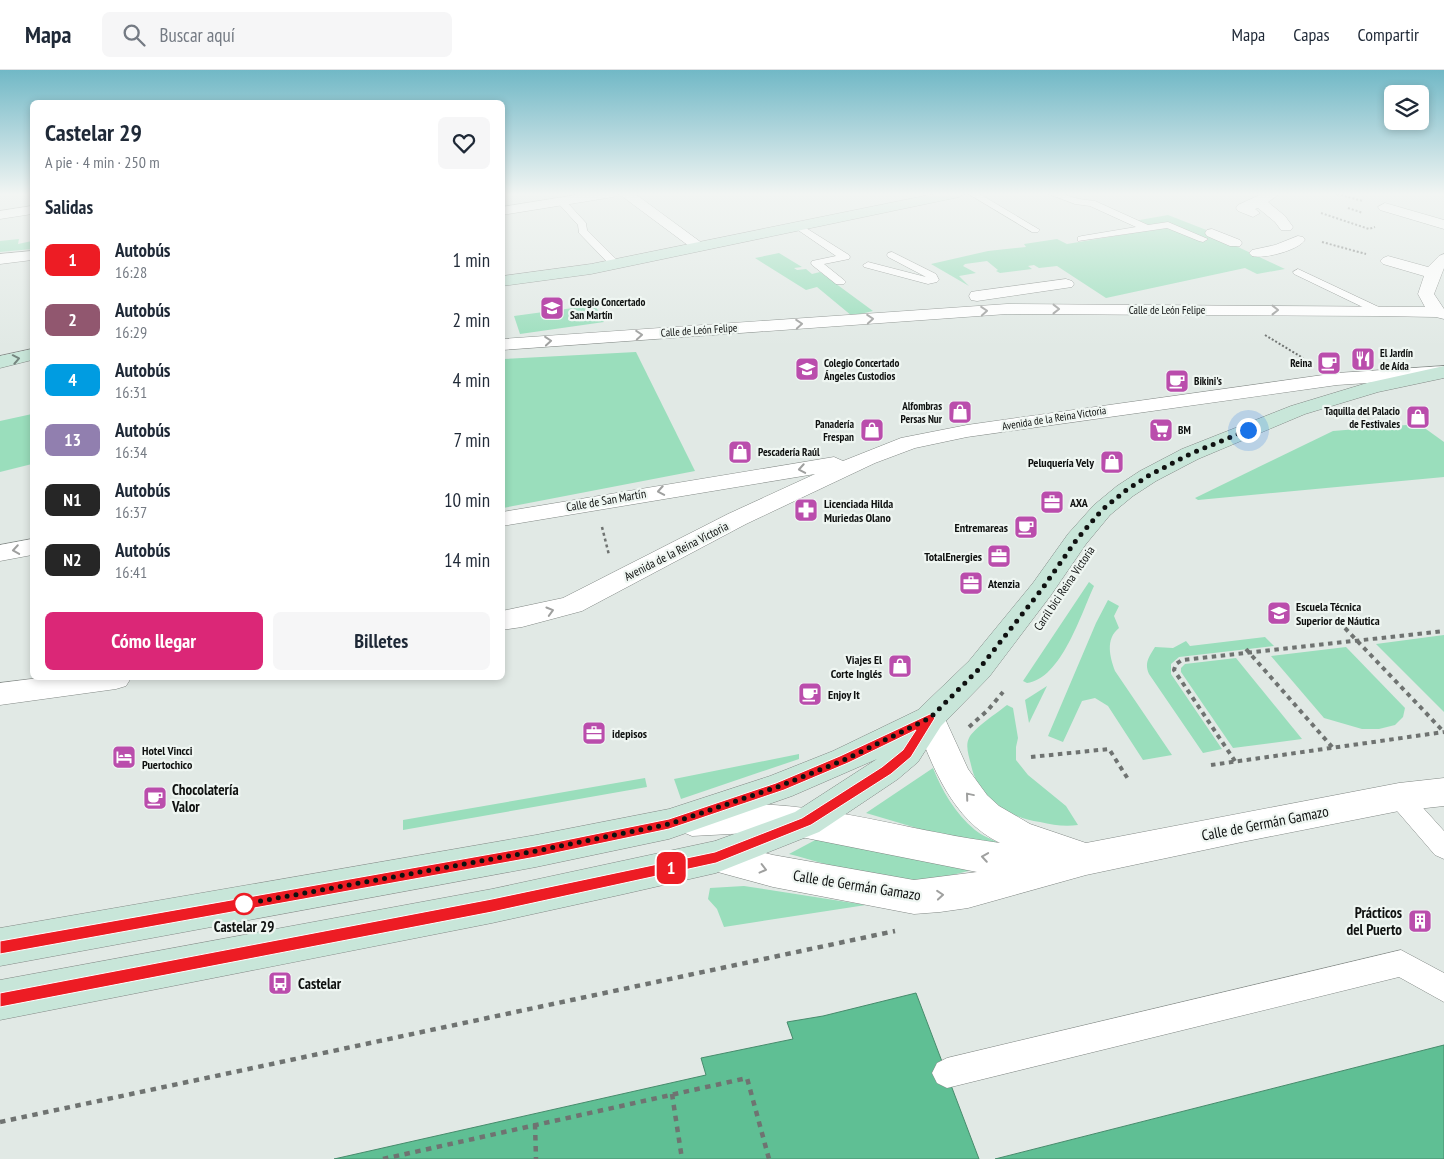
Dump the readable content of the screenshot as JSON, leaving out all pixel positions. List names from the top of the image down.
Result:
{
  "streets": {
    "main road": ["Avenida de la Reina Victoria"],
    "street": ["Calle de León Felipe", "Calle de San Martín", "Calle de Germán Gamazo"]
  },
  "crossings": [
    ["Avenida de la Reina Victoria", "Calle de San Martín"]
  ],
  "one_way": ["Calle de León Felipe", "Calle de San Martín"],
  "places": {
    "school or university": ["Colegio Concertado San Martín", "Colegio Concertado Ángeles Custodios", "Escuela Técnica Superior de Náutica"],
    "restaurant": ["El Jardín de Aída"],
    "cafe": [
      "Reina",
      "Bikini's",
      "Entremareas",
      "Enjoy It",
      "Chocolatería Valor"
    ],
    "shop": [
      "Alfombras Persas Nur",
      "Taquilla del Palacio de Festivales",
      "Panadería Frespan",
      "Pescadería Raúl",
      "Peluquería Vely",
      "Viajes El Corte Inglés"
    ],
    "supermarket": ["BM"],
    "office": [
      "AXA",
      "TotalEnergies",
      "Atenzia",
      "idepisos"
    ],
    "pharmacy": ["Licenciada Hilda Muriedas Olano"],
    "hotel": ["Hotel Vincci Puertochico"],
    "other": ["Castelar 29"],
    "building": ["Prácticos del Puerto"],
    "bus stop": ["Castelar"]
  },
  "lines": ["bus line 1"],
  "page": {
    "header": "Mapa",
    "search": "Buscar aquí",
    "nav": ["Mapa", "Capas", "Compartir"],
    "on_map": "1",
    "heading": [
      ["Castelar 29", "A pie · 4 min · 250 m"],
      "Salidas"
    ],
    "list": [
      {
        "mark": "1",
        "name": "Autobús",
        "note": "16:28",
        "value": "1 min"
      },
      {
        "mark": "2",
        "name": "Autobús",
        "note": "16:29",
        "value": "2 min"
      },
      {
        "mark": "4",
        "name": "Autobús",
        "note": "16:31",
        "value": "4 min"
      },
      {
        "mark": "13",
        "name": "Autobús",
        "note": "16:34",
        "value": "7 min"
      },
      {
        "mark": "N1",
        "name": "Autobús",
        "note": "16:37",
        "value": "10 min"
      },
      {
        "mark": "N2",
        "name": "Autobús",
        "note": "16:41",
        "value": "14 min"
      }
    ],
    "buttons": ["Cómo llegar", "Billetes"]
  }
}
